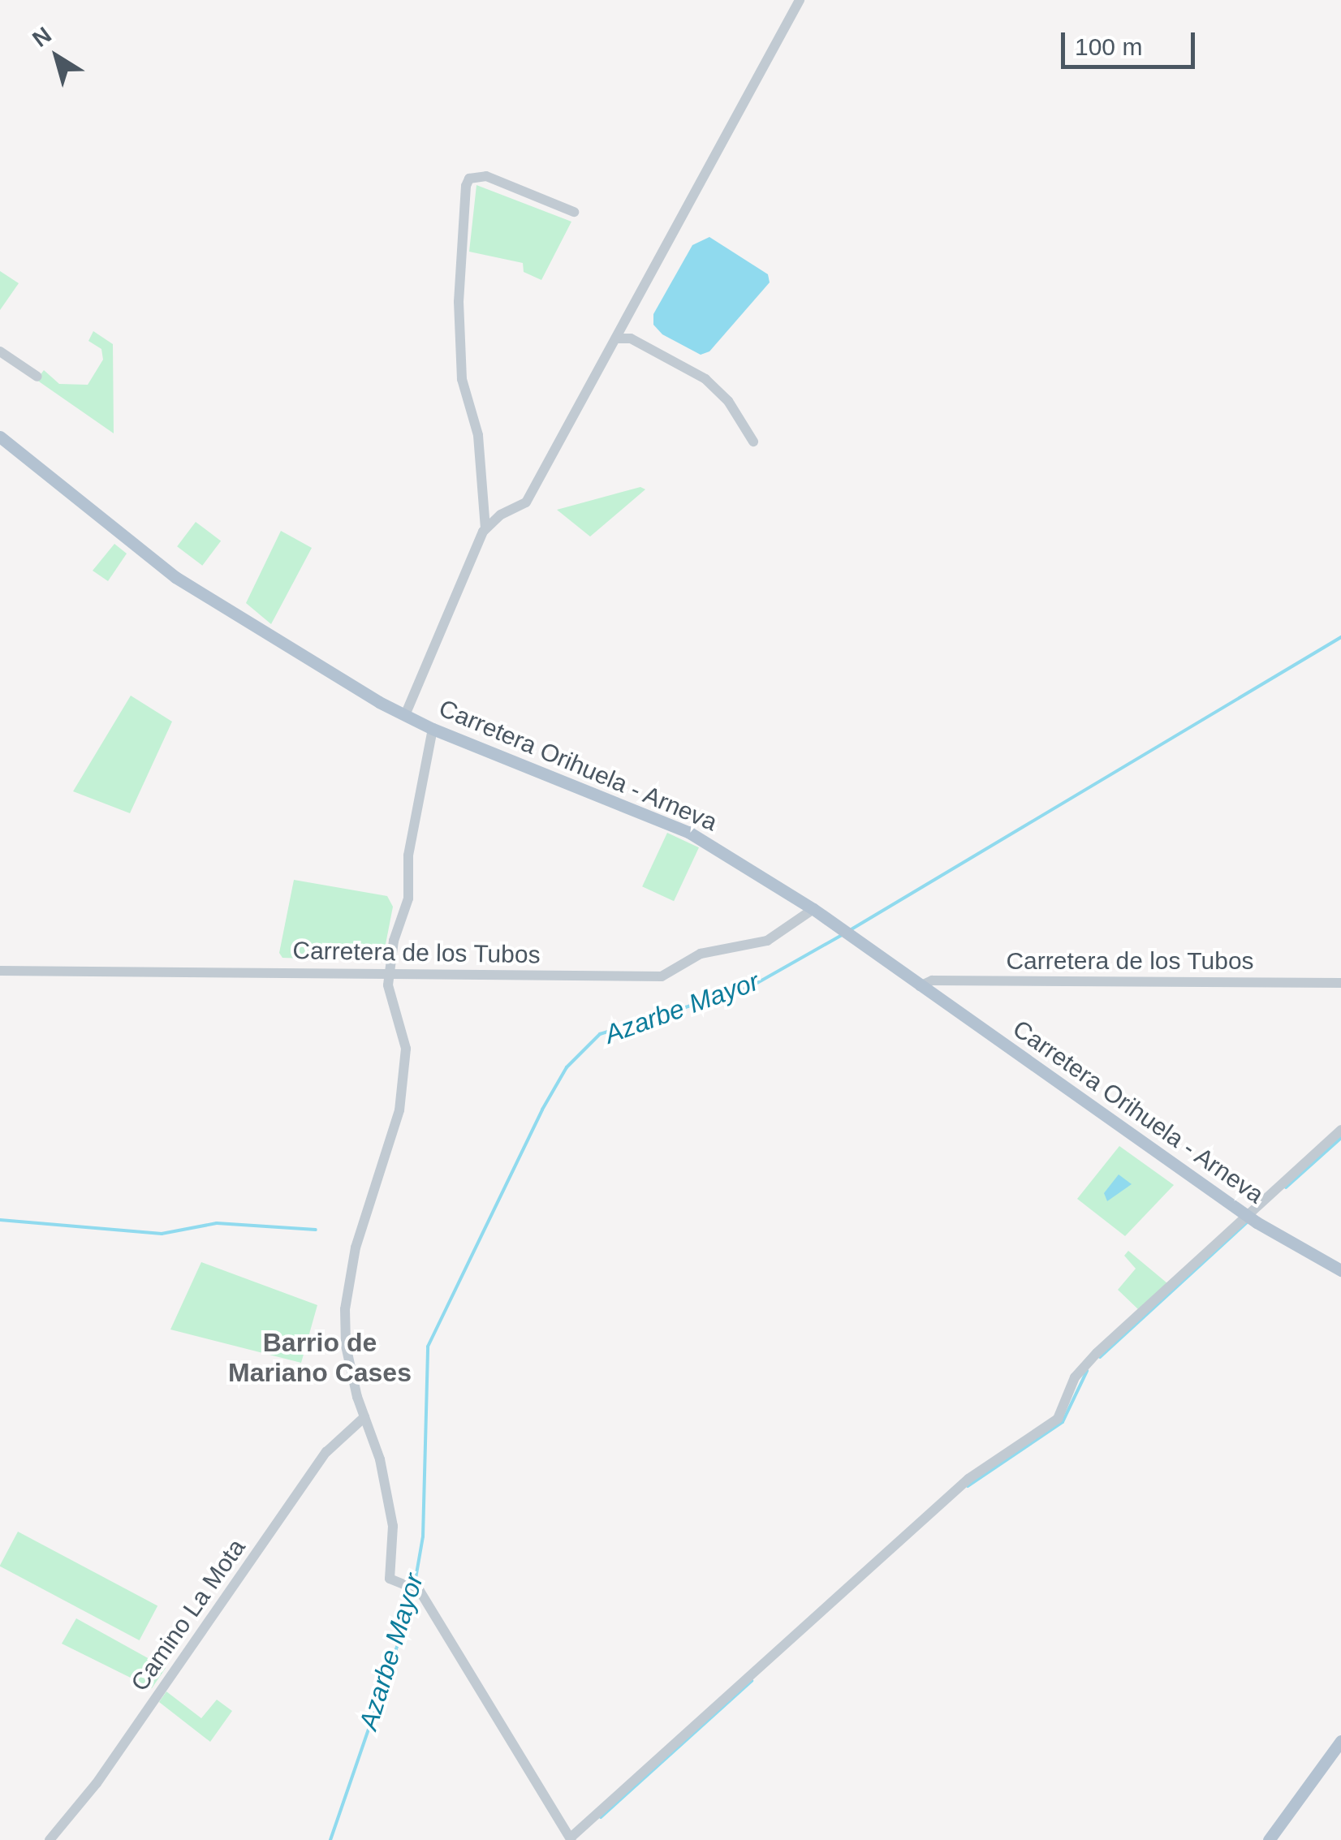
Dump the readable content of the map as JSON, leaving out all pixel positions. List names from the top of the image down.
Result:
{
  "streets": {
    "main road": ["Carretera Orihuela - Arneva"],
    "street": ["Carretera de los Tubos", "Camino La Mota"]
  },
  "crossings": [
    ["Carretera Orihuela - Arneva", "Carretera de los Tubos"]
  ],
  "districts": ["Barrio de Mariano Cases"],
  "water": ["Azarbe Mayor"],
  "scale_bar": "100 m",
  "north": "top left"
}
